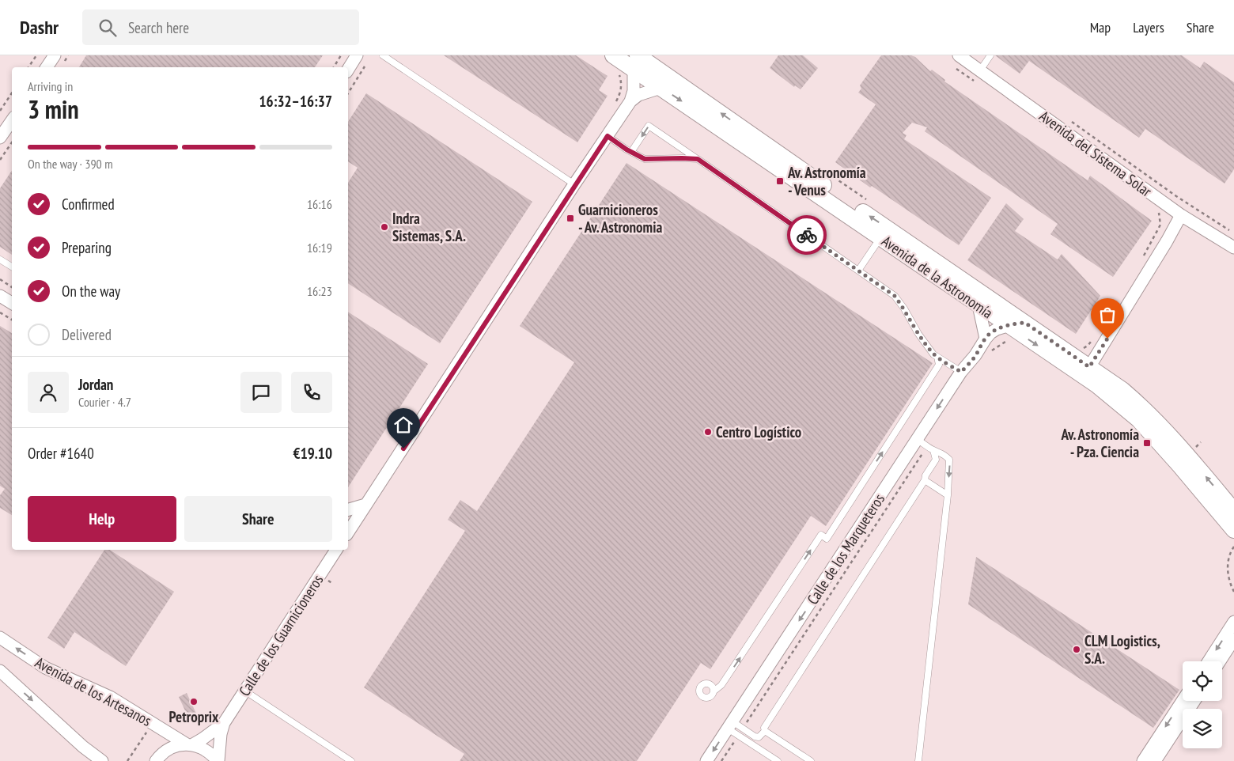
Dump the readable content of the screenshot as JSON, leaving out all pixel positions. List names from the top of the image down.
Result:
{
  "streets": {
    "street": [
      "Avenida del Sistema Solar",
      "Avenida de la Astronomía",
      "Calle de los Marqueteros",
      "Calle de los Guarnicioneros",
      "Avenida de los Artesanos"
    ]
  },
  "crossings": [
    ["Avenida de la Astronomía", "Calle de los Marqueteros"],
    ["Calle de los Guarnicioneros", "Avenida de los Artesanos"]
  ],
  "one_way": ["Calle de los Marqueteros"],
  "places": {
    "transit": ["Av. Astronomía - Venus", "Guarnicioneros - Av. Astronomia", "Av. Astronomía - Pza. Ciencia"],
    "other": [
      "Indra Sistemas, S.A.",
      "Centro Logístico",
      "CLM Logistics, S.A.",
      "Petroprix"
    ]
  },
  "page": {
    "header": "Dashr",
    "search": "Search here",
    "nav": ["Map", "Layers", "Share"],
    "heading": ["3 min", "Arriving in", "16:32–16:37"],
    "panel": [
      "Jordan",
      "Courier · 4.7",
      "Order #1640",
      "€19.10"
    ],
    "bar": "On the way · 390 m",
    "list": [
      ["Confirmed", "16:16"],
      ["Preparing", "16:19"],
      ["On the way", "16:23"],
      "Delivered"
    ],
    "buttons": ["Help", "Share"]
  }
}
